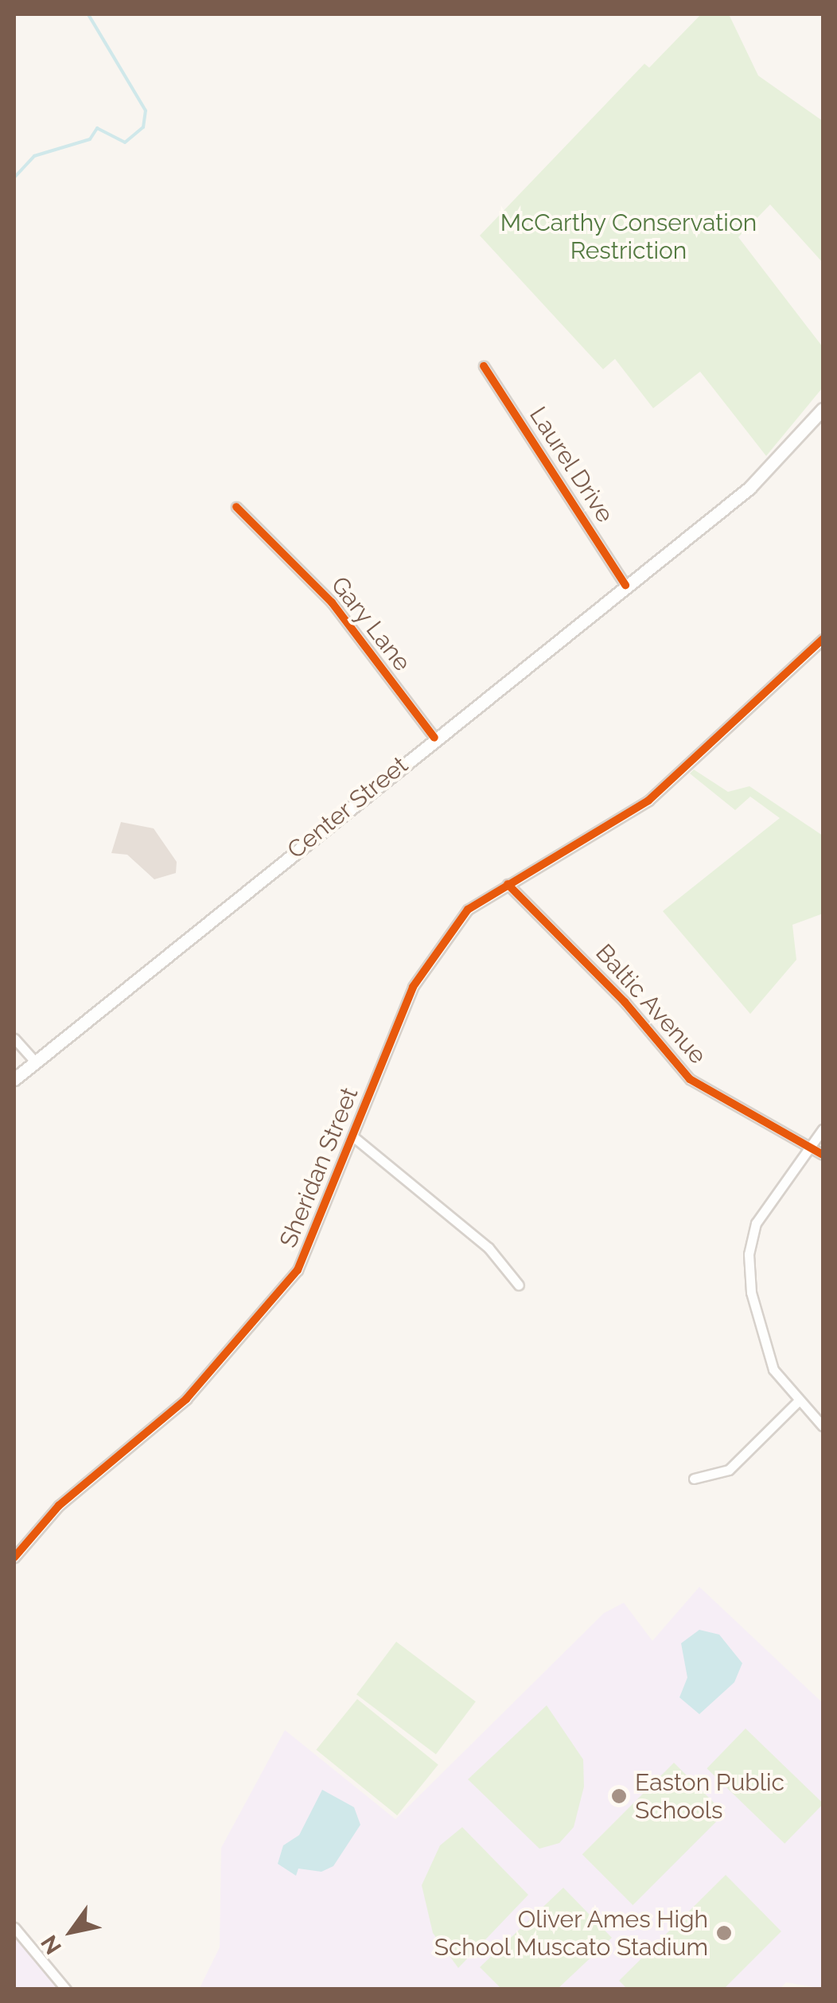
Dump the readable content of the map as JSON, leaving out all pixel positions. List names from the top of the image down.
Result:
{
  "streets": {
    "main road": ["Center Street"],
    "street": [
      "Laurel Drive",
      "Gary Lane",
      "Baltic Avenue",
      "Sheridan Street"
    ]
  },
  "crossings": [
    ["Laurel Drive", "Center Street"],
    ["Gary Lane", "Center Street"],
    ["Baltic Avenue", "Sheridan Street"]
  ],
  "parks": ["McCarthy Conservation Restriction"],
  "places": ["Easton Public Schools", "Oliver Ames High School Muscato Stadium"],
  "north": "bottom left"
}
